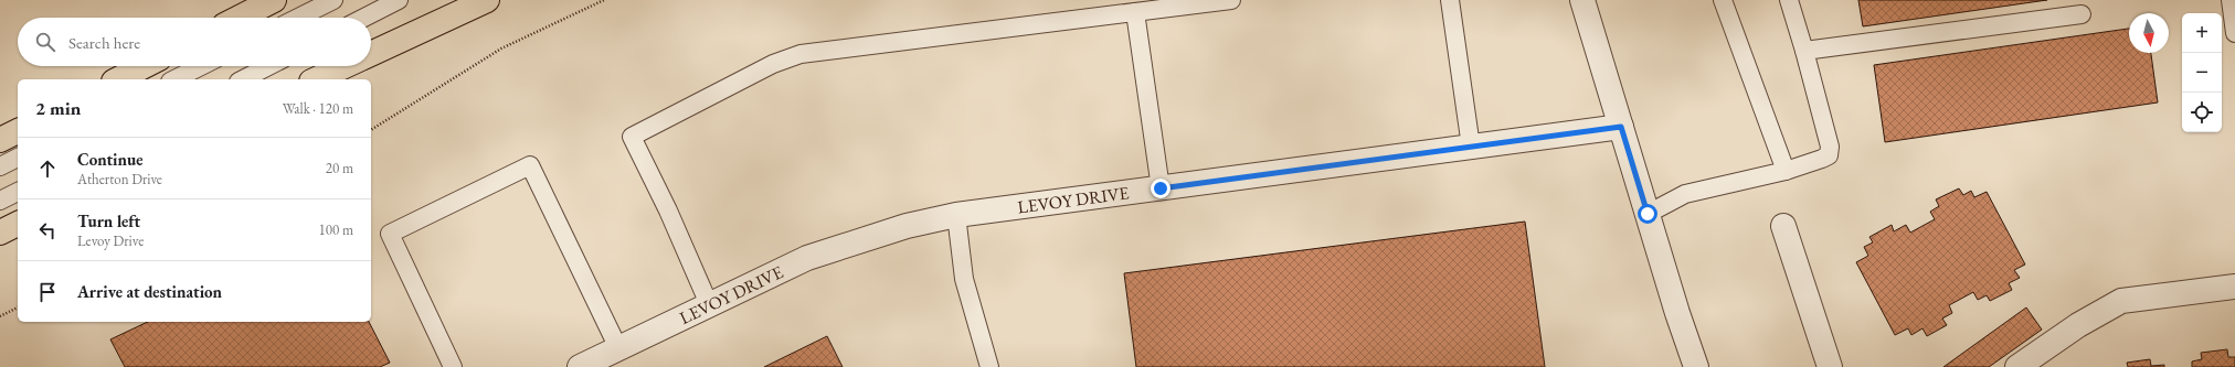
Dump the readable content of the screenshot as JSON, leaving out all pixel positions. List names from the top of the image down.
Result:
{
  "streets": {
    "street": ["LEVOY DRIVE"]
  },
  "north": "bottom",
  "page": {
    "map_buttons": ["+", "−"],
    "search": "Search here",
    "heading": ["2 min", "Walk · 120 m"],
    "list": [
      ["Continue", "Atherton Drive", "20 m"],
      ["Turn left", "Levoy Drive", "100 m"],
      "Arrive at destination"
    ]
  }
}
